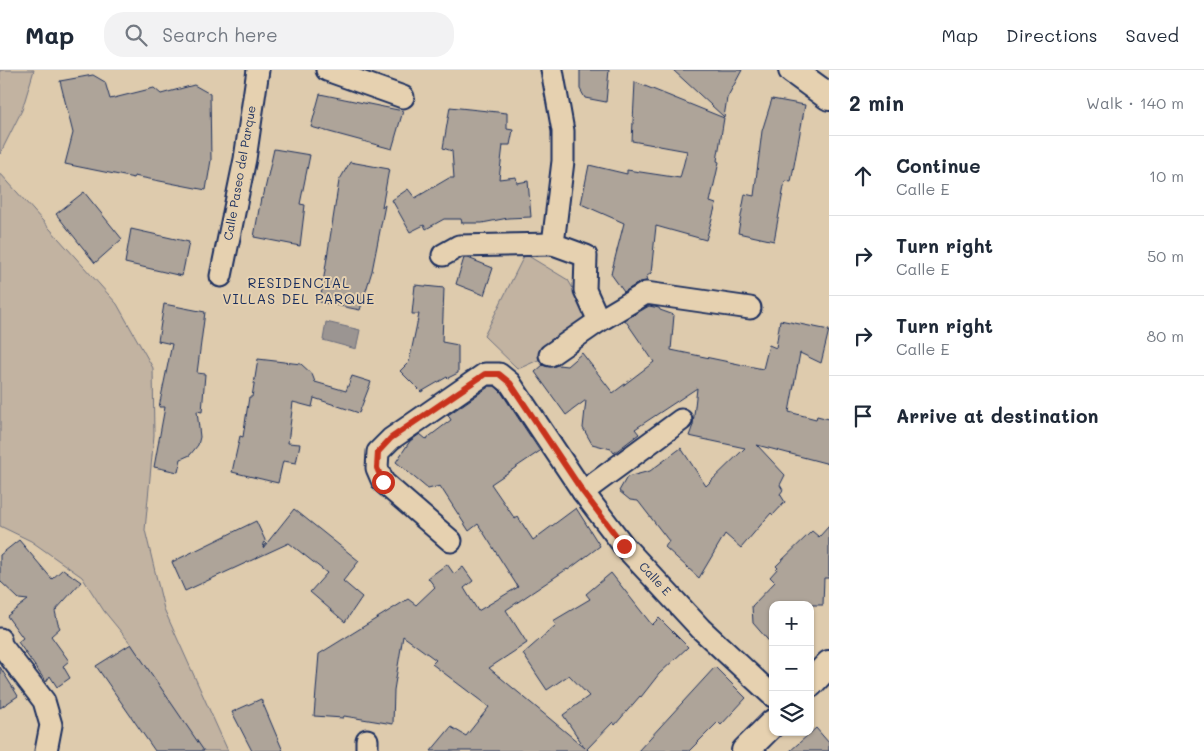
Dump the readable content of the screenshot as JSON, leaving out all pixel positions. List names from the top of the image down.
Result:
{
  "streets": {
    "street": ["Calle Paseo del Parque", "Calle E"]
  },
  "districts": ["RESIDENCIAL VILLAS DEL PARQUE"],
  "page": {
    "header": "Map",
    "search": "Search here",
    "nav": ["Map", "Directions", "Saved"],
    "heading": ["2 min", "Walk · 140 m"],
    "list": [
      ["Continue", "Calle E", "10 m"],
      ["Turn right", "Calle E", "50 m"],
      ["Turn right", "Calle E", "80 m"],
      "Arrive at destination"
    ],
    "map_buttons": ["+", "−"]
  }
}
